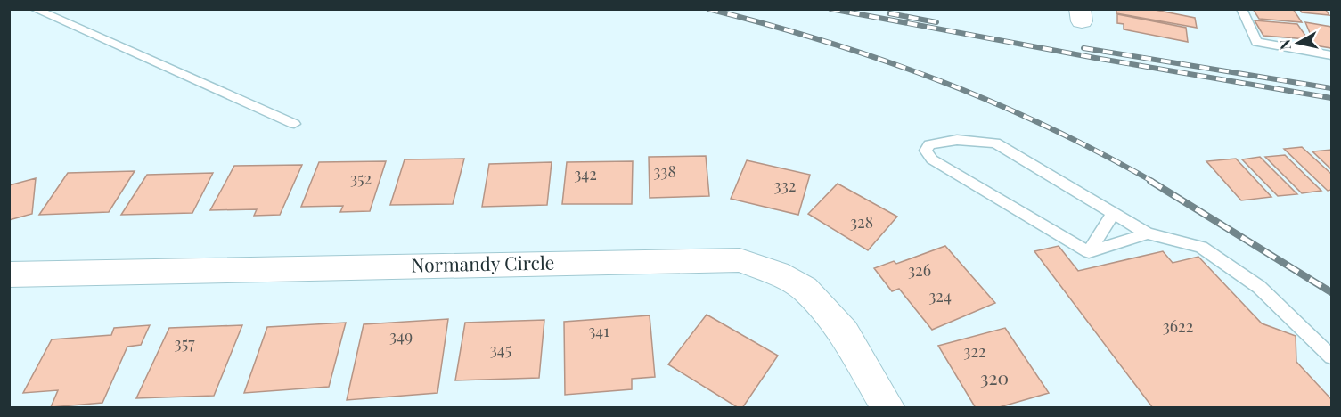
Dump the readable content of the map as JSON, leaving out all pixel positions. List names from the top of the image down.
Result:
{
  "streets": {
    "street": ["Normandy Circle"]
  },
  "house_numbers": [
    "338",
    "342",
    "352",
    "332",
    "328",
    "326",
    "324",
    "3622",
    "341",
    "349",
    "357",
    "345",
    "322",
    "320"
  ],
  "north": "left"
}
